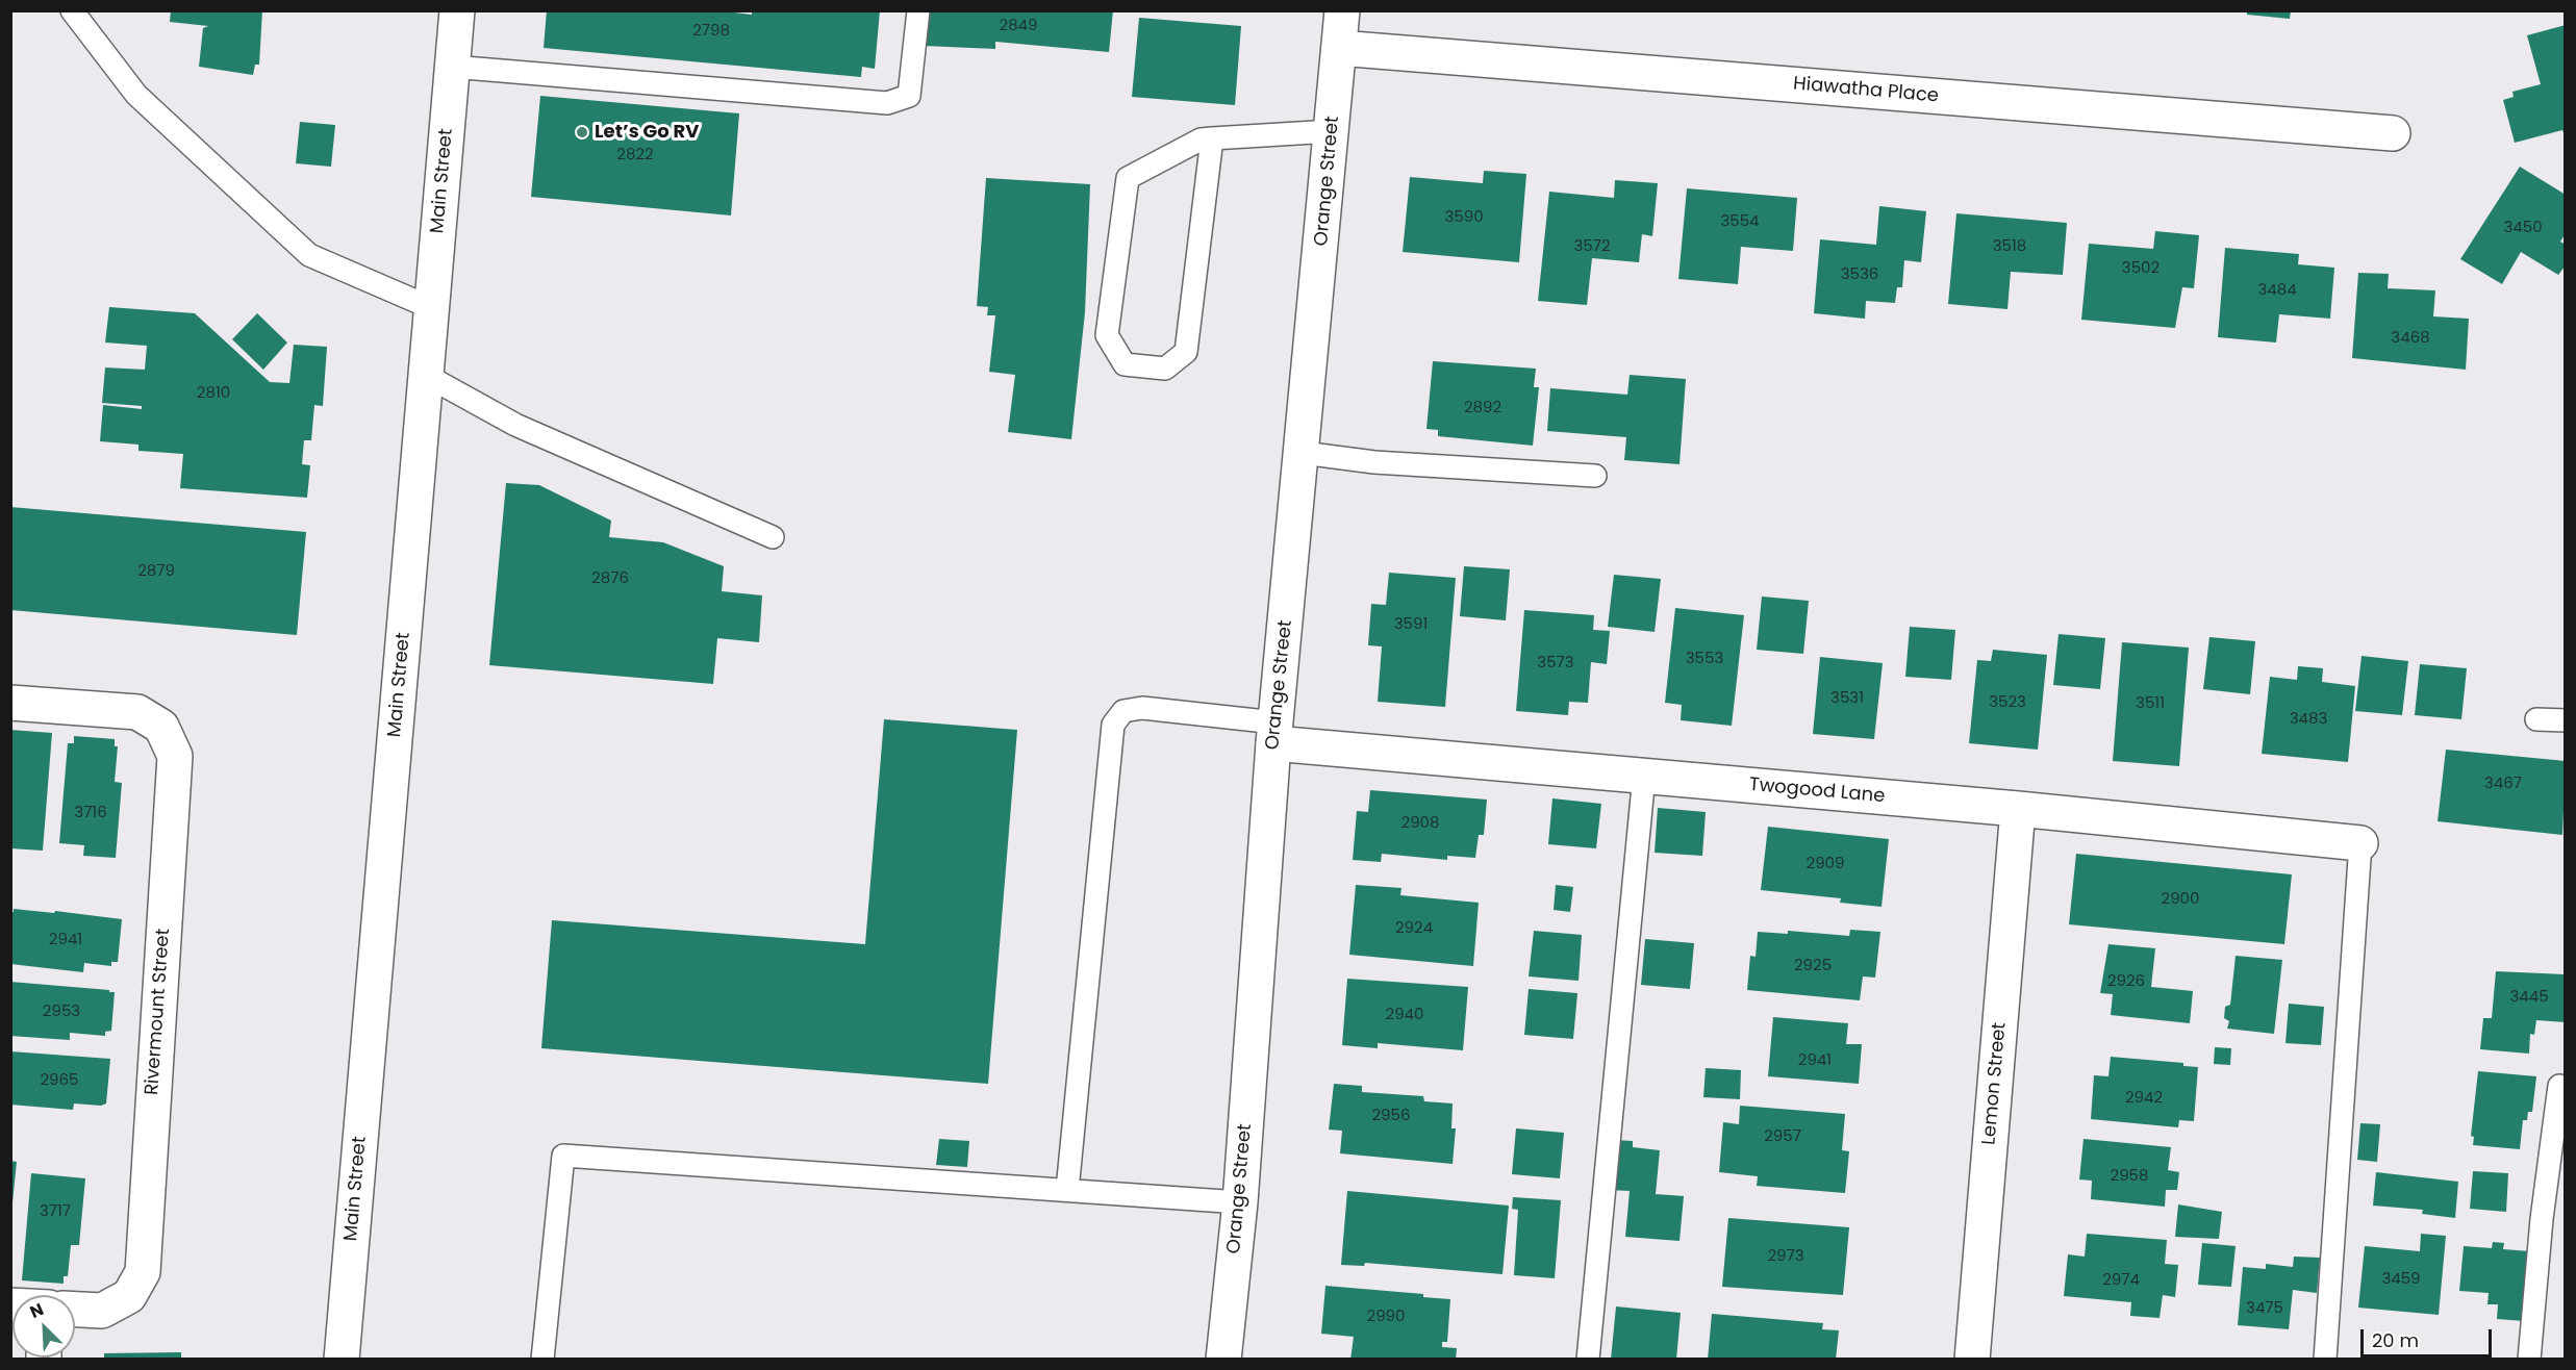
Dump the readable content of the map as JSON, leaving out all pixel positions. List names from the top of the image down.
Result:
{
  "streets": {
    "street": [
      "Hiawatha Place",
      "Main Street",
      "Orange Street",
      "Twogood Lane",
      "Rivermount Street",
      "Lemon Street"
    ]
  },
  "crossings": [
    ["Hiawatha Place", "Orange Street"],
    ["Orange Street", "Twogood Lane"],
    ["Twogood Lane", "Lemon Street"]
  ],
  "places": ["Let’s Go RV"],
  "house_numbers": [
    "2849",
    "2798",
    "2822",
    "3590",
    "3554",
    "3450",
    "3572",
    "3518",
    "3502",
    "3536",
    "3484",
    "3468",
    "2810",
    "2892",
    "2879",
    "2876",
    "3591",
    "3553",
    "3573",
    "3531",
    "3523",
    "3511",
    "3483",
    "3467",
    "3716",
    "2908",
    "2909",
    "2900",
    "2924",
    "2941",
    "2925",
    "2926",
    "3445",
    "2953",
    "2940",
    "2941",
    "2965",
    "2942",
    "2956",
    "2957",
    "2958",
    "3717",
    "2973",
    "3459",
    "2974",
    "3475",
    "2990"
  ],
  "scale_bar": "20 m",
  "north": "top left"
}
